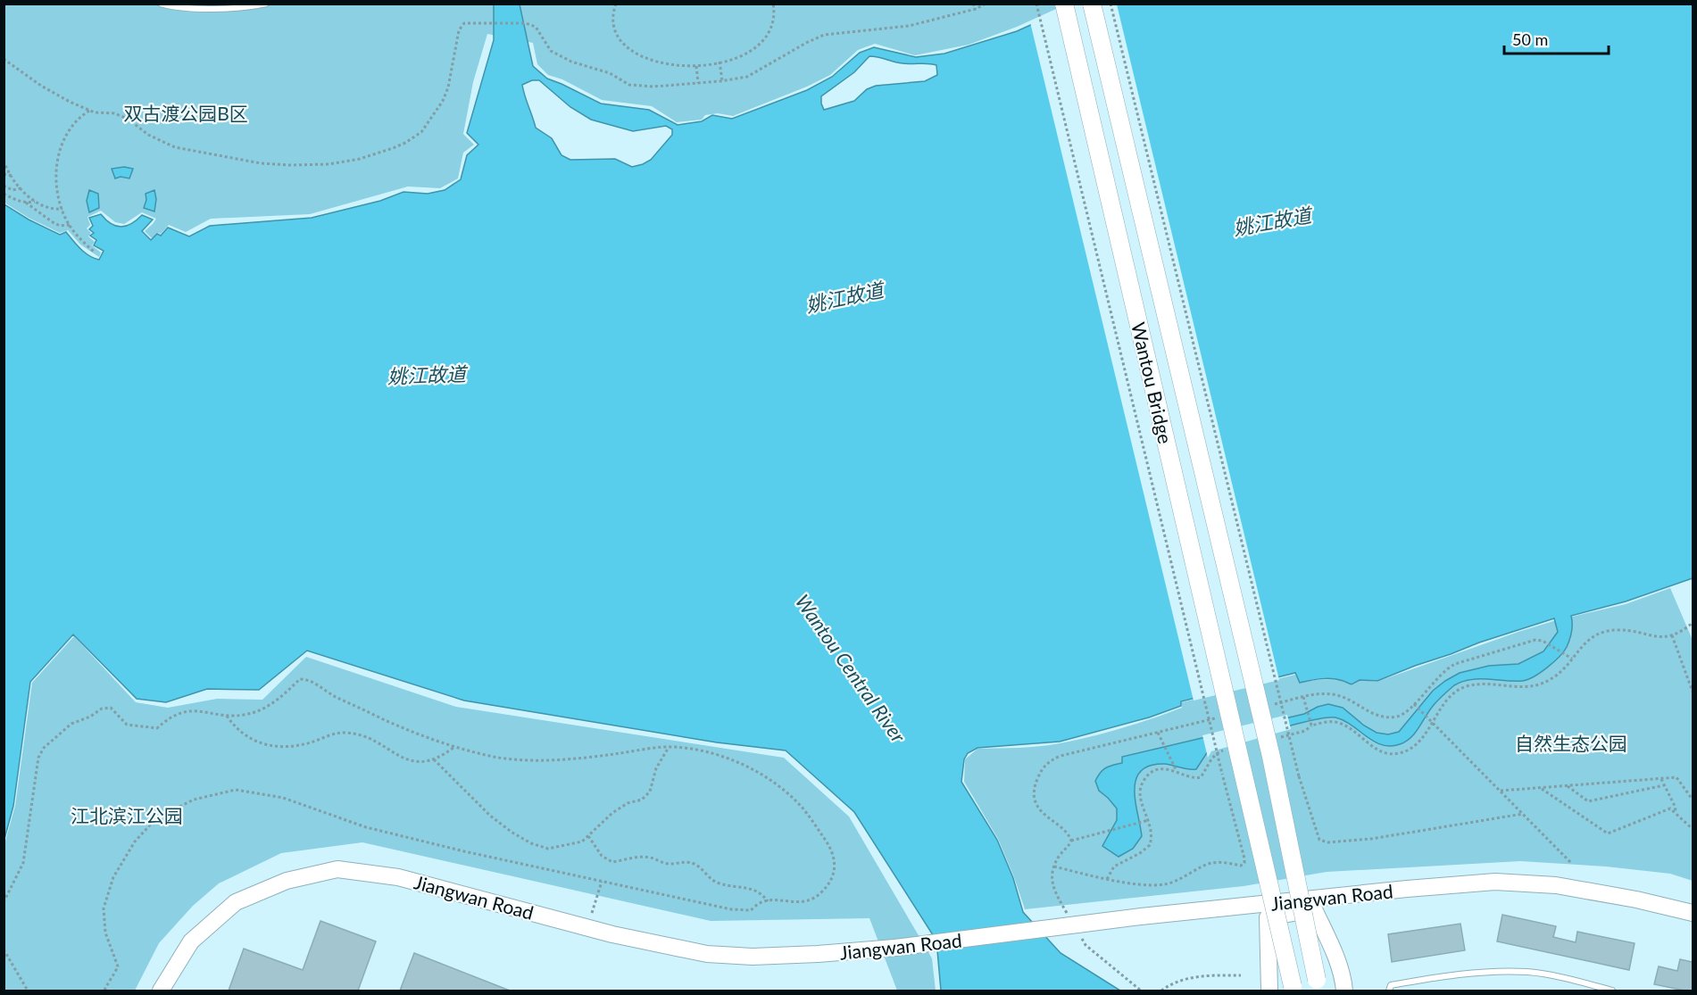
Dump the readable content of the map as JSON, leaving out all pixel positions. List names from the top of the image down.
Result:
{
  "streets": {
    "main road": ["Wantou Bridge"],
    "street": ["Jiangwan Road"]
  },
  "water": ["姚江故道", "Wantou Central River"],
  "parks": ["双古渡公园B区", "自然生态公园", "江北滨江公园"],
  "scale_bar": "50 m"
}
